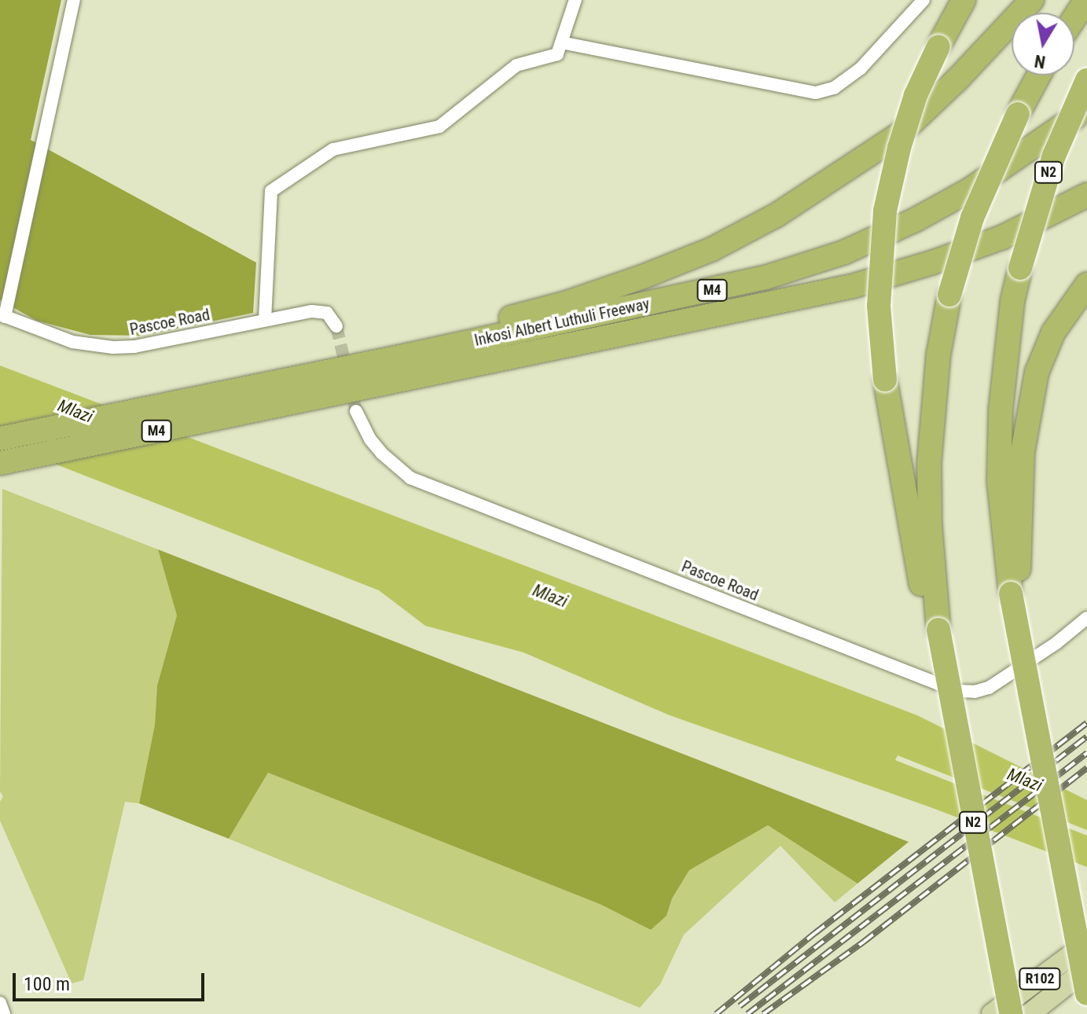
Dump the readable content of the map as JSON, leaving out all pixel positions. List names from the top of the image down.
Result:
{
  "streets": {
    "highway": ["N2", "M4", "Inkosi Albert Luthuli Freeway"],
    "main road": ["R102"],
    "street": ["Pascoe Road"]
  },
  "water": ["Mlazi"],
  "scale_bar": "100 m",
  "north": "bottom"
}
